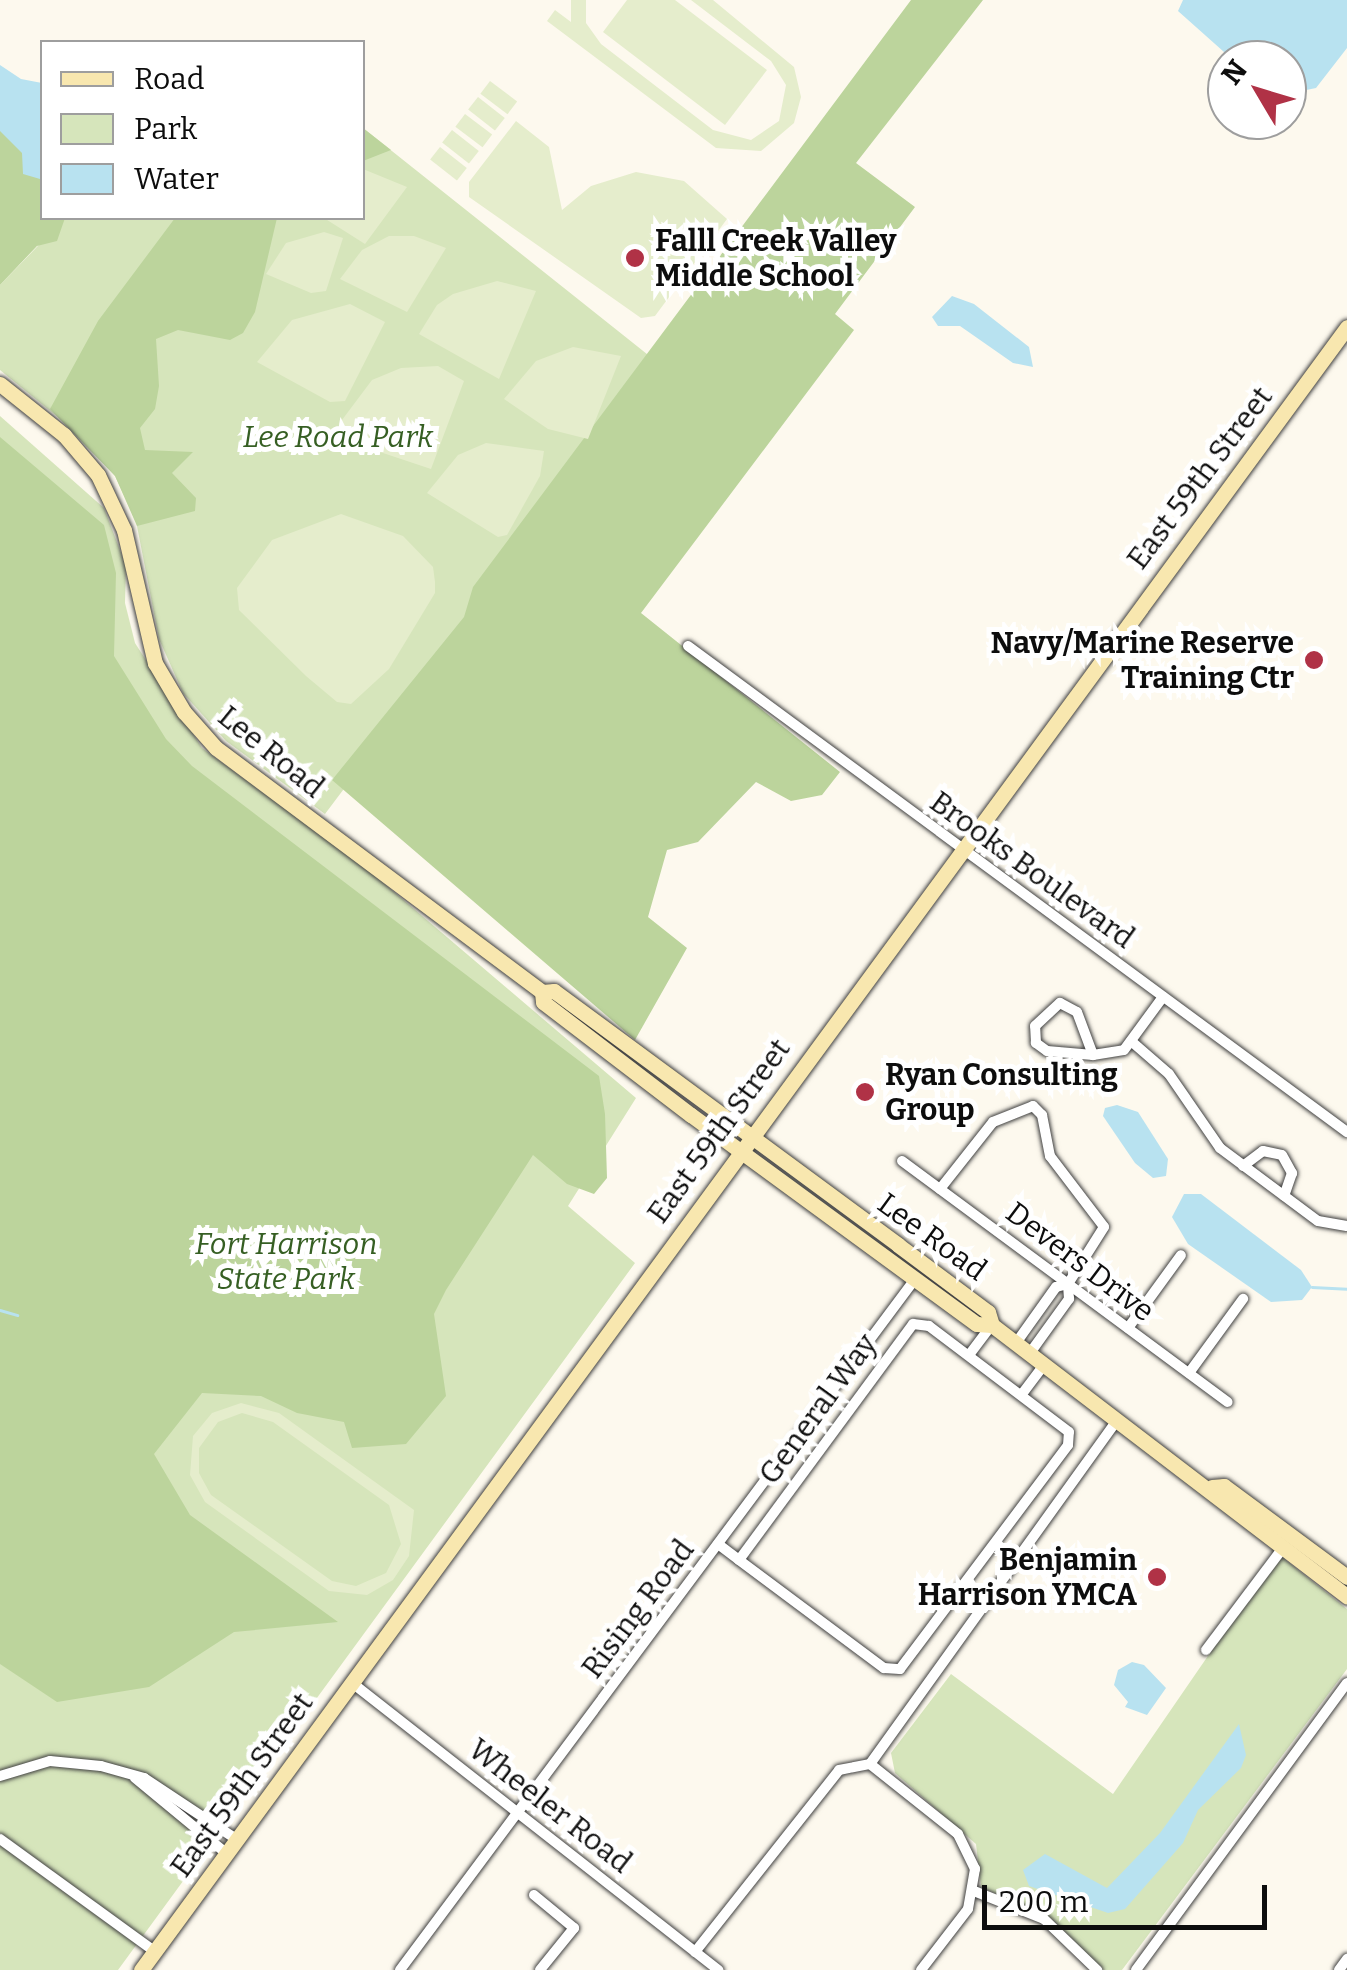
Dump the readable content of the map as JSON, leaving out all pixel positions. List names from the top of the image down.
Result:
{
  "streets": {
    "street": [
      "East 59th Street",
      "Lee Road",
      "Brooks Boulevard",
      "Devers Drive",
      "General Way",
      "Rising Road",
      "Wheeler Road"
    ]
  },
  "crossings": [
    ["East 59th Street", "Lee Road"],
    ["East 59th Street", "Brooks Boulevard"],
    ["East 59th Street", "Wheeler Road"],
    ["Lee Road", "Rising Road"],
    ["Rising Road", "Wheeler Road"]
  ],
  "parks": ["Lee Road Park", "Fort Harrison State Park"],
  "places": [
    "Falll Creek Valley Middle School",
    "Navy/Marine Reserve Training Ctr",
    "Ryan Consulting Group",
    "Benjamin Harrison YMCA"
  ],
  "legend": ["Road", "Park", "Water"],
  "scale_bar": "200 m",
  "north": "top left"
}
